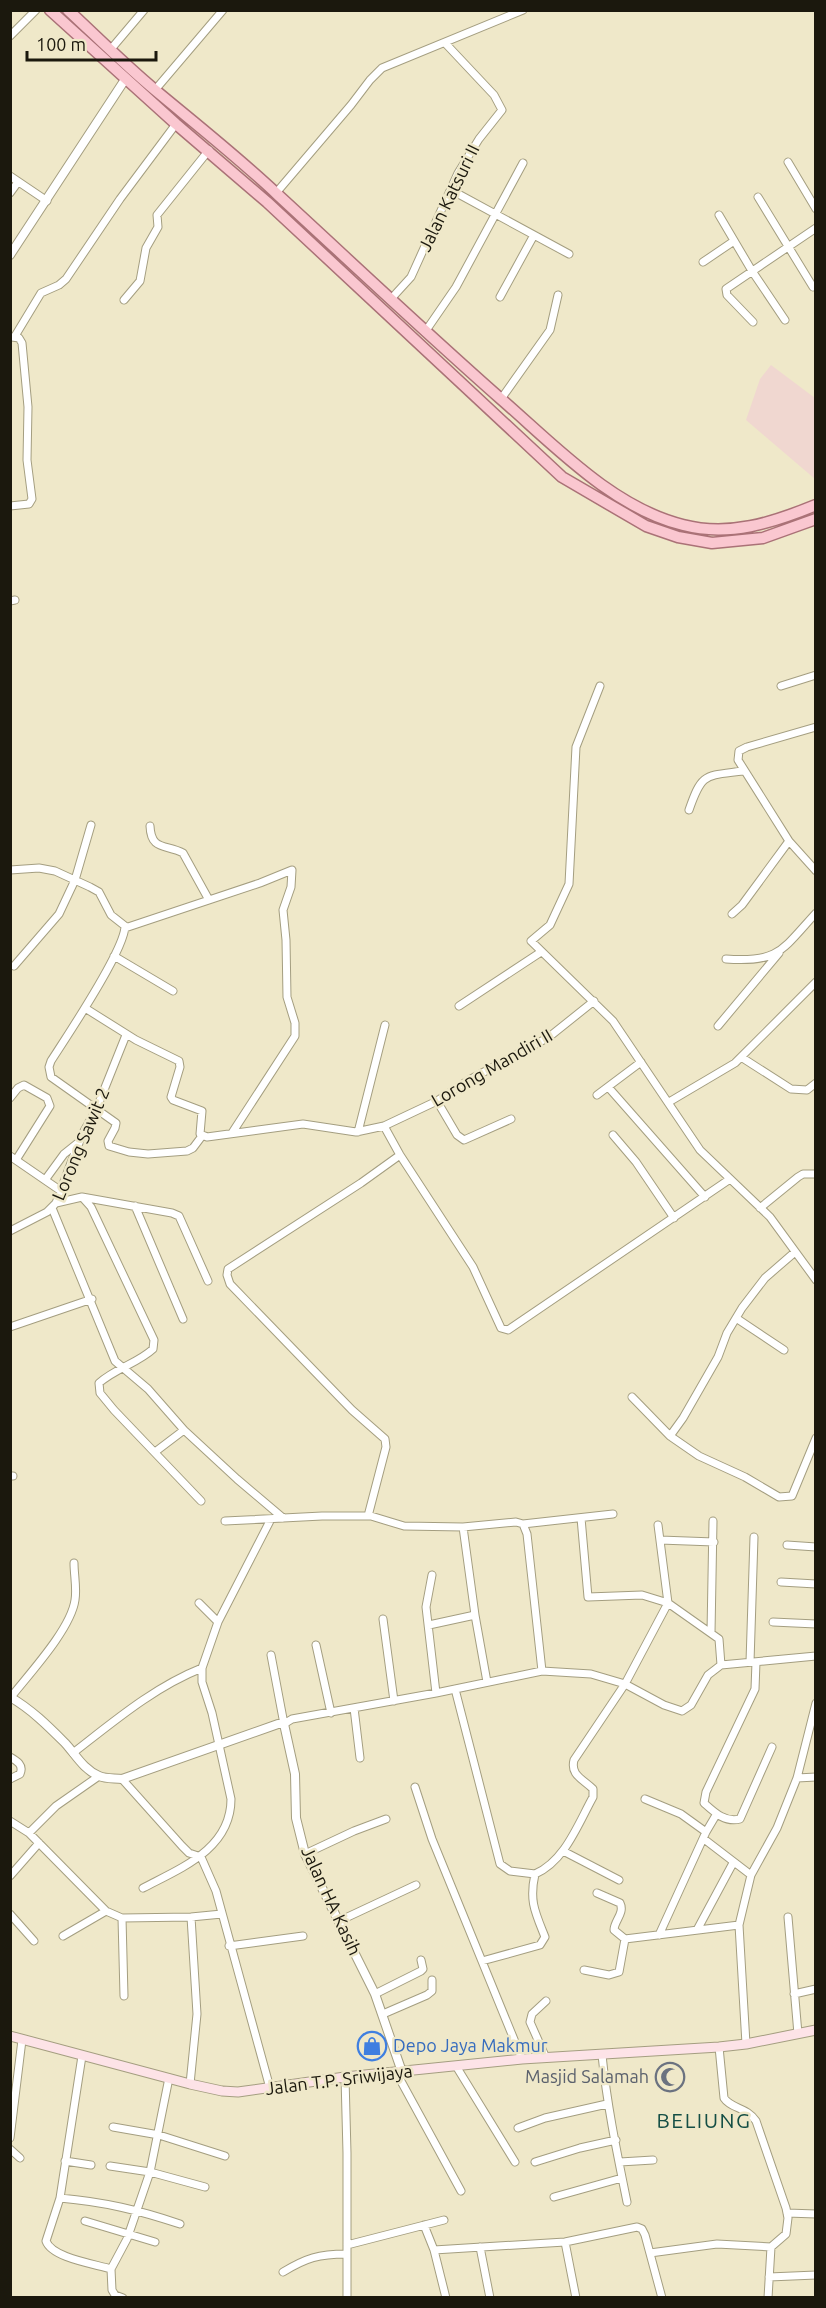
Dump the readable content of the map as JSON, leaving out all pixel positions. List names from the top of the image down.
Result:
{
  "streets": {
    "main road": ["Jalan T.P. Sriwijaya"],
    "street": [
      "Jalan Katsuri II",
      "Lorong Mandiri II",
      "Lorong Sawit 2",
      "Jalan HA Kasih"
    ]
  },
  "crossings": [
    ["Jalan HA Kasih", "Jalan T.P. Sriwijaya"]
  ],
  "districts": ["BELIUNG"],
  "places": {
    "shop": ["Depo Jaya Makmur"],
    "mosque": ["Masjid Salamah"]
  },
  "scale_bar": "100 m"
}
